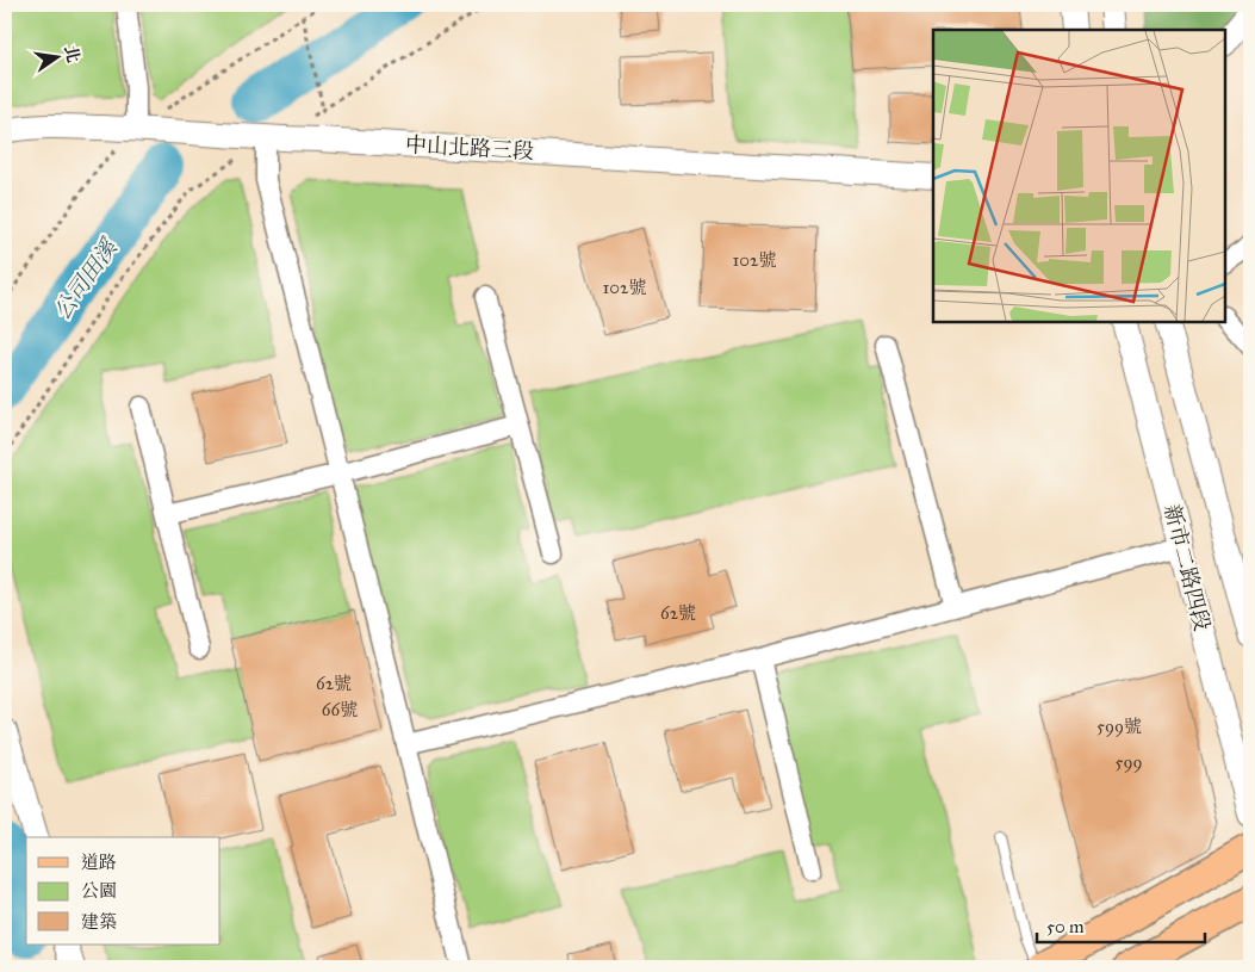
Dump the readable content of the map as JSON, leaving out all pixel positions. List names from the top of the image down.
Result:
{
  "streets": {
    "street": ["中山北路三段", "新市二路四段"]
  },
  "water": ["公司田溪"],
  "house_numbers": [
    "102號",
    "102號",
    "62號",
    "62號",
    "66號",
    "599號",
    "599"
  ],
  "legend": ["道路", "公園", "建築"],
  "scale_bar": "50 m",
  "north": "right"
}
